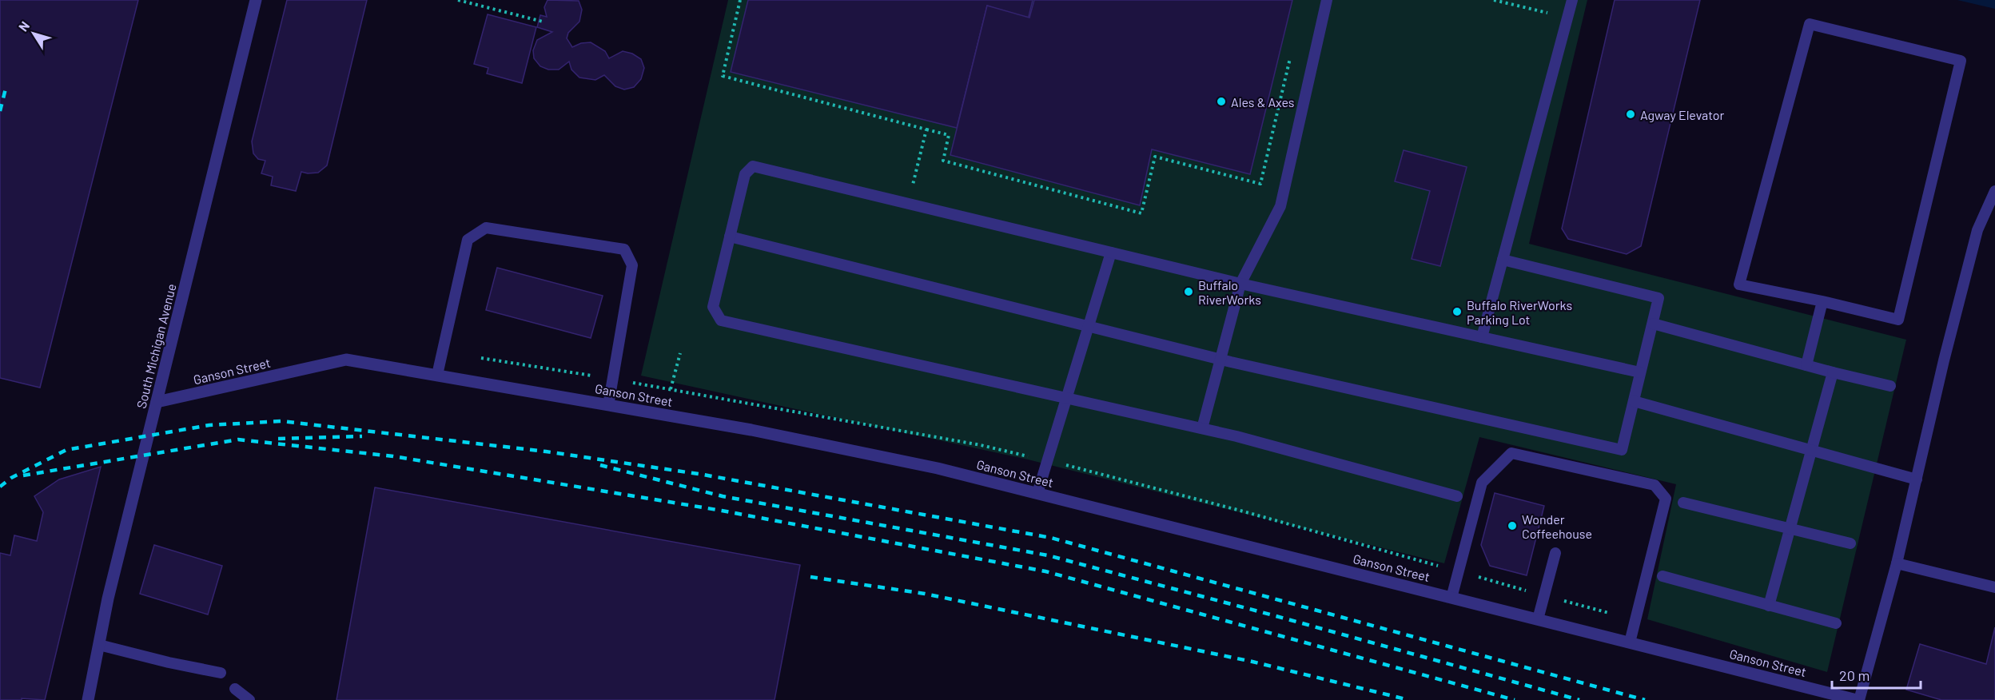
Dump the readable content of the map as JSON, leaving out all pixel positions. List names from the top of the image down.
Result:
{
  "streets": {
    "street": ["South Michigan Avenue", "Ganson Street"]
  },
  "crossings": [
    ["South Michigan Avenue", "Ganson Street"]
  ],
  "places": [
    "Ales & Axes",
    "Agway Elevator",
    "Buffalo RiverWorks",
    "Buffalo RiverWorks Parking Lot",
    "Wonder Coffeehouse"
  ],
  "scale_bar": "20 m",
  "north": "top left"
}
